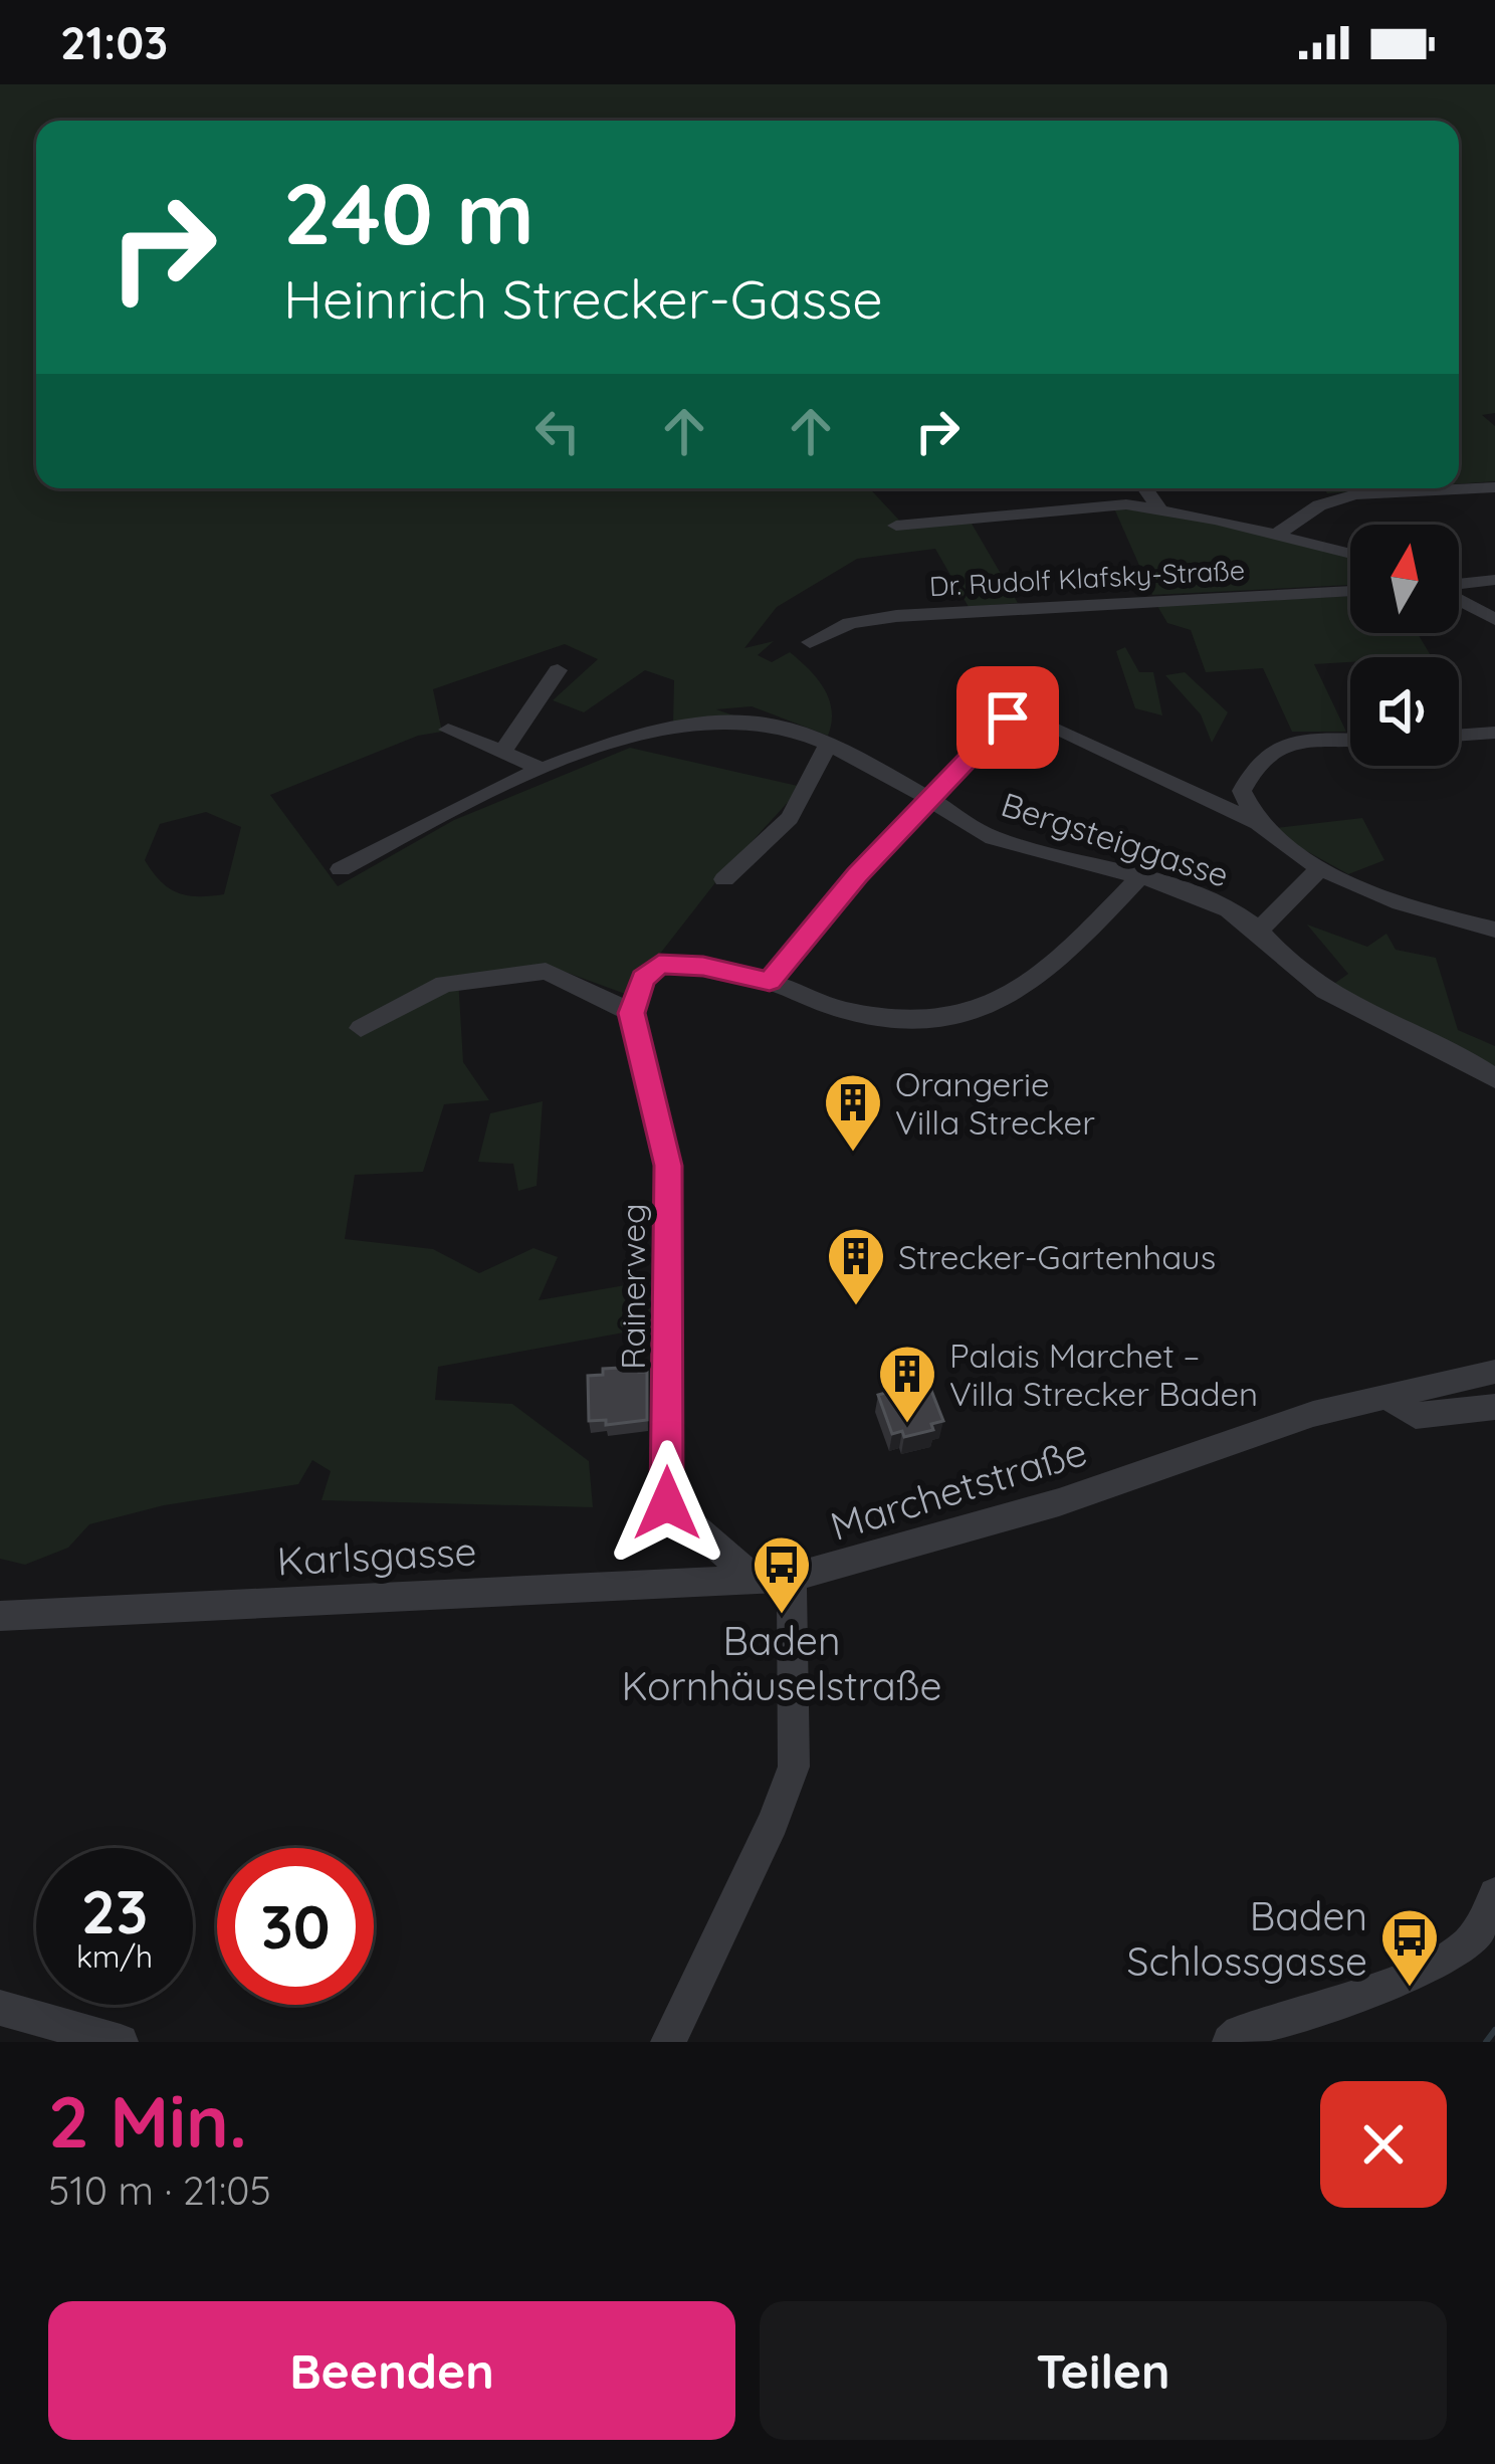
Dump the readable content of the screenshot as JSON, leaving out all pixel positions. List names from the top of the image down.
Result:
{
  "streets": {
    "street": [
      "Dr. Rudolf Klafsky-Straße",
      "Bergsteiggasse",
      "Rainerweg",
      "Marchetstraße",
      "Karlsgasse"
    ]
  },
  "crossings": [
    ["Rainerweg", "Marchetstraße"],
    ["Rainerweg", "Karlsgasse"],
    ["Marchetstraße", "Karlsgasse"]
  ],
  "places": {
    "building": ["Orangerie Villa Strecker", "Strecker-Gartenhaus", "Palais Marchet – Villa Strecker Baden"],
    "bus stop": ["Baden Kornhäuselstraße", "Baden Schlossgasse"]
  },
  "north": "top",
  "page": {
    "status": "21:03",
    "turn": ["240 m", "Heinrich Strecker-Gasse"],
    "speed": "23 km/h",
    "limit": "30",
    "heading": ["2 Min.", "510 m · 21:05"],
    "buttons": ["Beenden", "Teilen"]
  }
}
